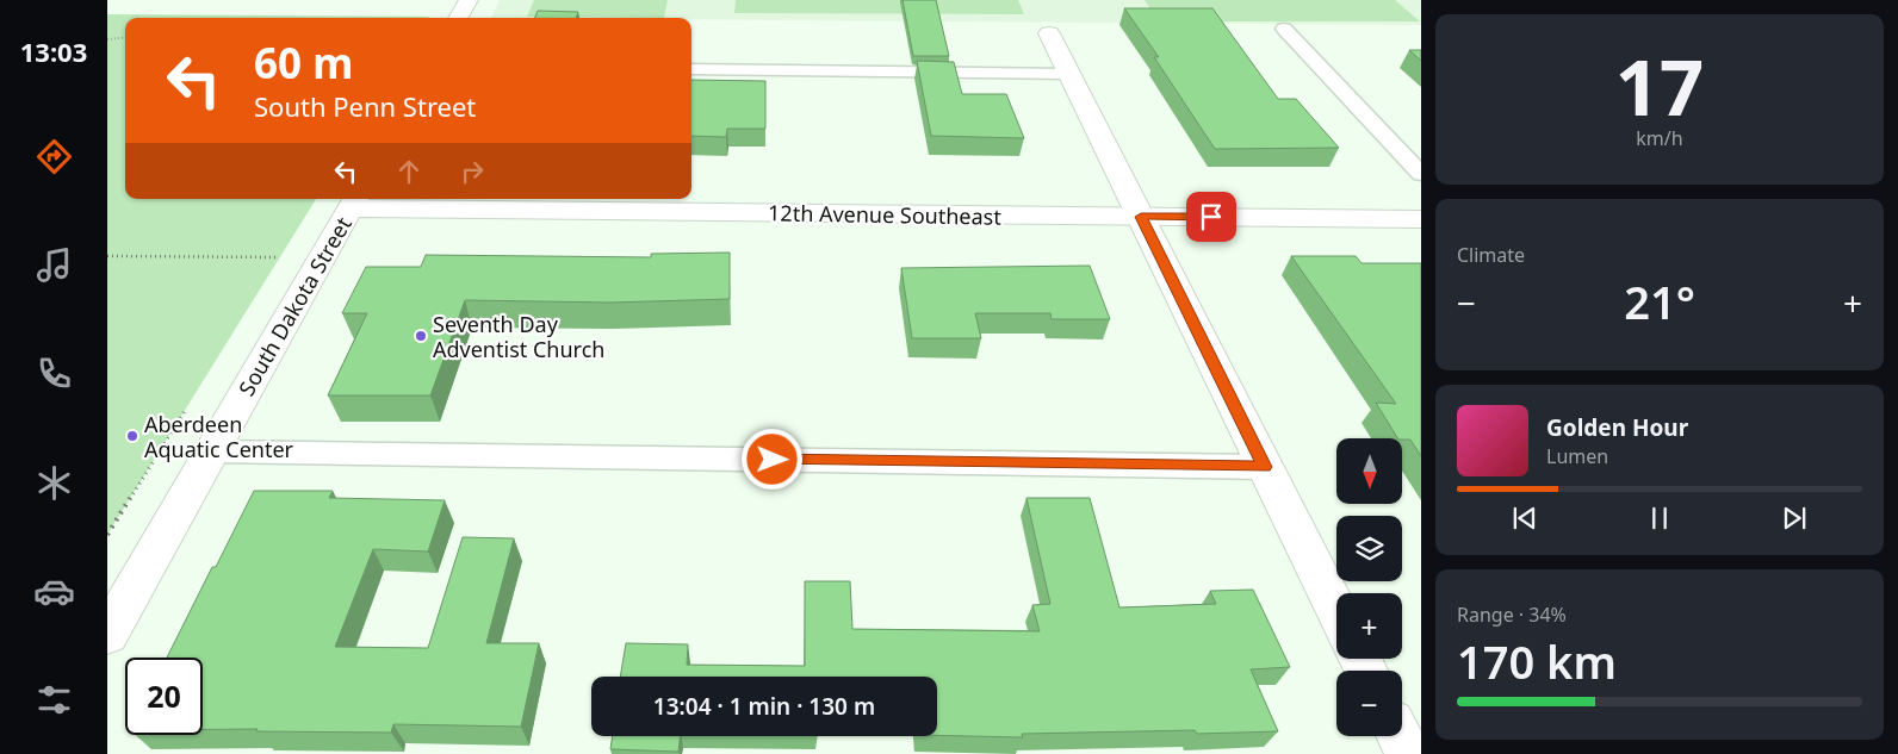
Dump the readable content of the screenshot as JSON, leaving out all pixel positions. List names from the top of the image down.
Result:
{
  "streets": {
    "street": ["12th Avenue Southeast", "South Dakota Street"]
  },
  "crossings": [
    ["12th Avenue Southeast", "South Dakota Street"]
  ],
  "places": ["Seventh Day Adventist Church", "Aberdeen Aquatic Center"],
  "north": "bottom",
  "page": {
    "tabs": "13:03",
    "tile": [
      ["17", "km/h"],
      "Climate",
      ["Range · 34%", "170 km"]
    ],
    "turn": ["60 m", "South Penn Street"],
    "heat": ["−", "21°", "+"],
    "song": ["Golden Hour", "Lumen"],
    "map_buttons": ["+", "−"],
    "limit": "20",
    "trip": "13:04 · 1 min · 130 m"
  }
}
